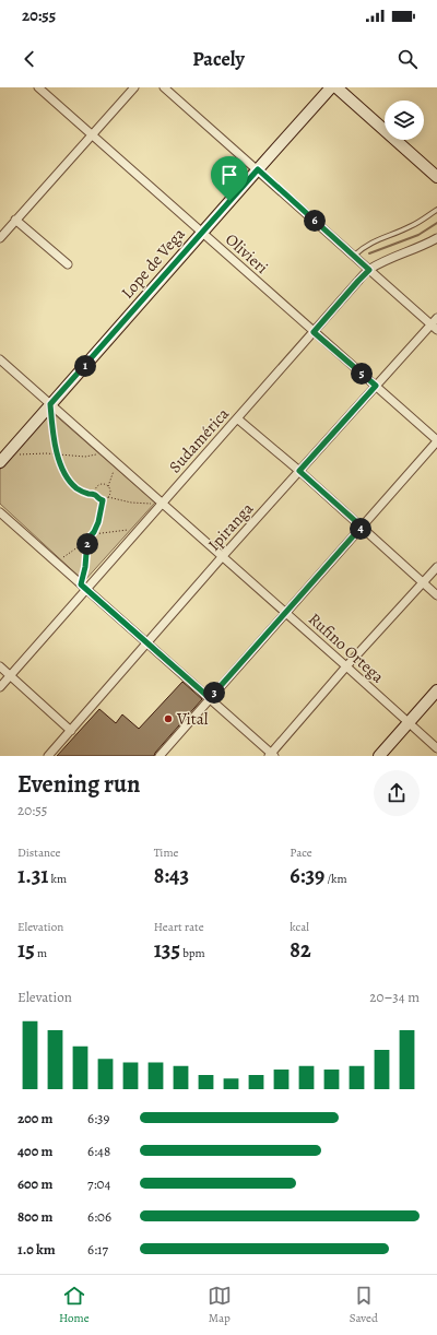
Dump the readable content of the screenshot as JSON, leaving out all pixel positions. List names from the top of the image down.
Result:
{
  "streets": {
    "street": [
      "Olivieri",
      "Lope de Vega",
      "Sudamérica",
      "Ipiranga",
      "Rufino Ortega"
    ]
  },
  "crossings": [
    ["Olivieri", "Lope de Vega"],
    ["Olivieri", "Sudamérica"],
    ["Olivieri", "Ipiranga"],
    ["Lope de Vega", "Rufino Ortega"],
    ["Sudamérica", "Rufino Ortega"],
    ["Ipiranga", "Rufino Ortega"]
  ],
  "places": ["Vital"],
  "page": {
    "status": "20:55",
    "header": "Pacely",
    "pins": [
      "6",
      "1",
      "5",
      "4",
      "2",
      "3"
    ],
    "heading": ["Evening run", "20:55"],
    "stats": [
      ["Distance", "1.31 km"],
      ["Time", "8:43"],
      ["Pace", "6:39 /km"],
      ["Elevation", "15 m"],
      ["Heart rate", "135 bpm"],
      ["kcal", "82"]
    ],
    "chart": ["Elevation", "20–34 m"],
    "list": [
      {
        "name": "200 m",
        "note": "6:39"
      },
      {
        "name": "400 m",
        "note": "6:48"
      },
      {
        "name": "600 m",
        "note": "7:04"
      },
      {
        "name": "800 m",
        "note": "6:06"
      },
      {
        "name": "1.0 km",
        "note": "6:17"
      }
    ],
    "tabs": ["Home", "Map", "Saved"]
  }
}
